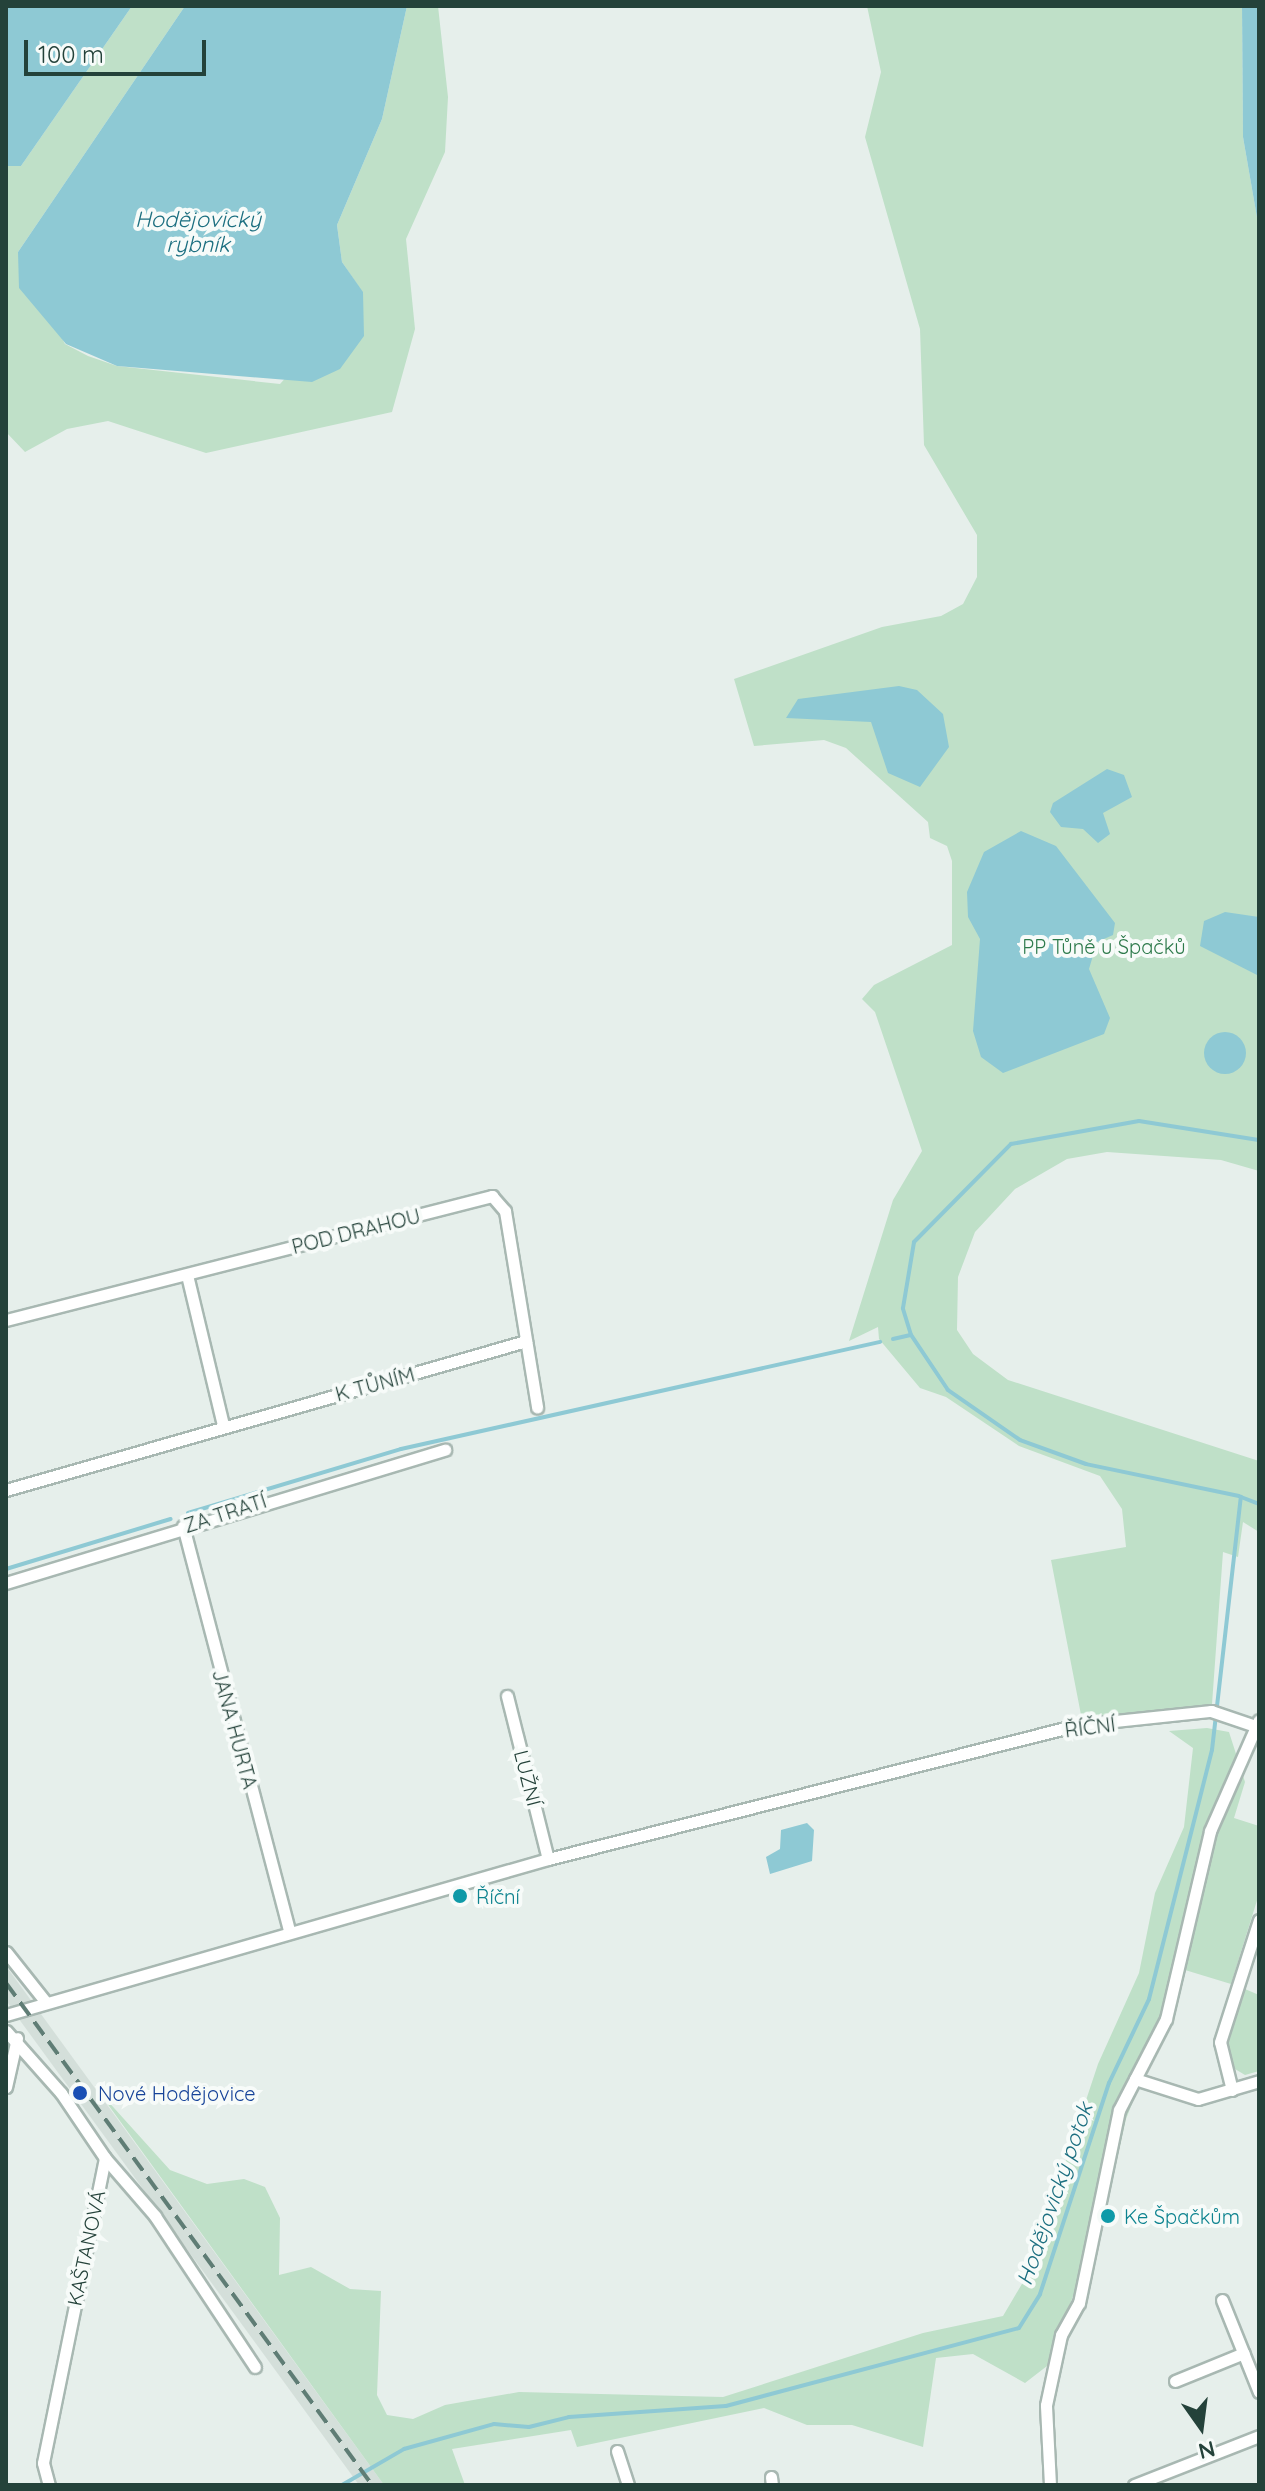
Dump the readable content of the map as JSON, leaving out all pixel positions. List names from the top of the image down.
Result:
{
  "streets": {
    "street": [
      "POD DRAHOU",
      "K TŮNÍM",
      "ZA TRATÍ",
      "ŘÍČNÍ",
      "JANA HURTA",
      "LUŽNÍ",
      "KAŠTANOVÁ"
    ]
  },
  "crossings": [
    ["POD DRAHOU", "K TŮNÍM"],
    ["ZA TRATÍ", "JANA HURTA"],
    ["ŘÍČNÍ", "JANA HURTA"],
    ["ŘÍČNÍ", "LUŽNÍ"]
  ],
  "water": ["Hodějovický rybník", "Hodějovický potok"],
  "parks": ["PP Tůně u Špačků"],
  "places": ["Říční", "Nové Hodějovice", "Ke Špačkům"],
  "scale_bar": "100 m",
  "north": "bottom"
}
